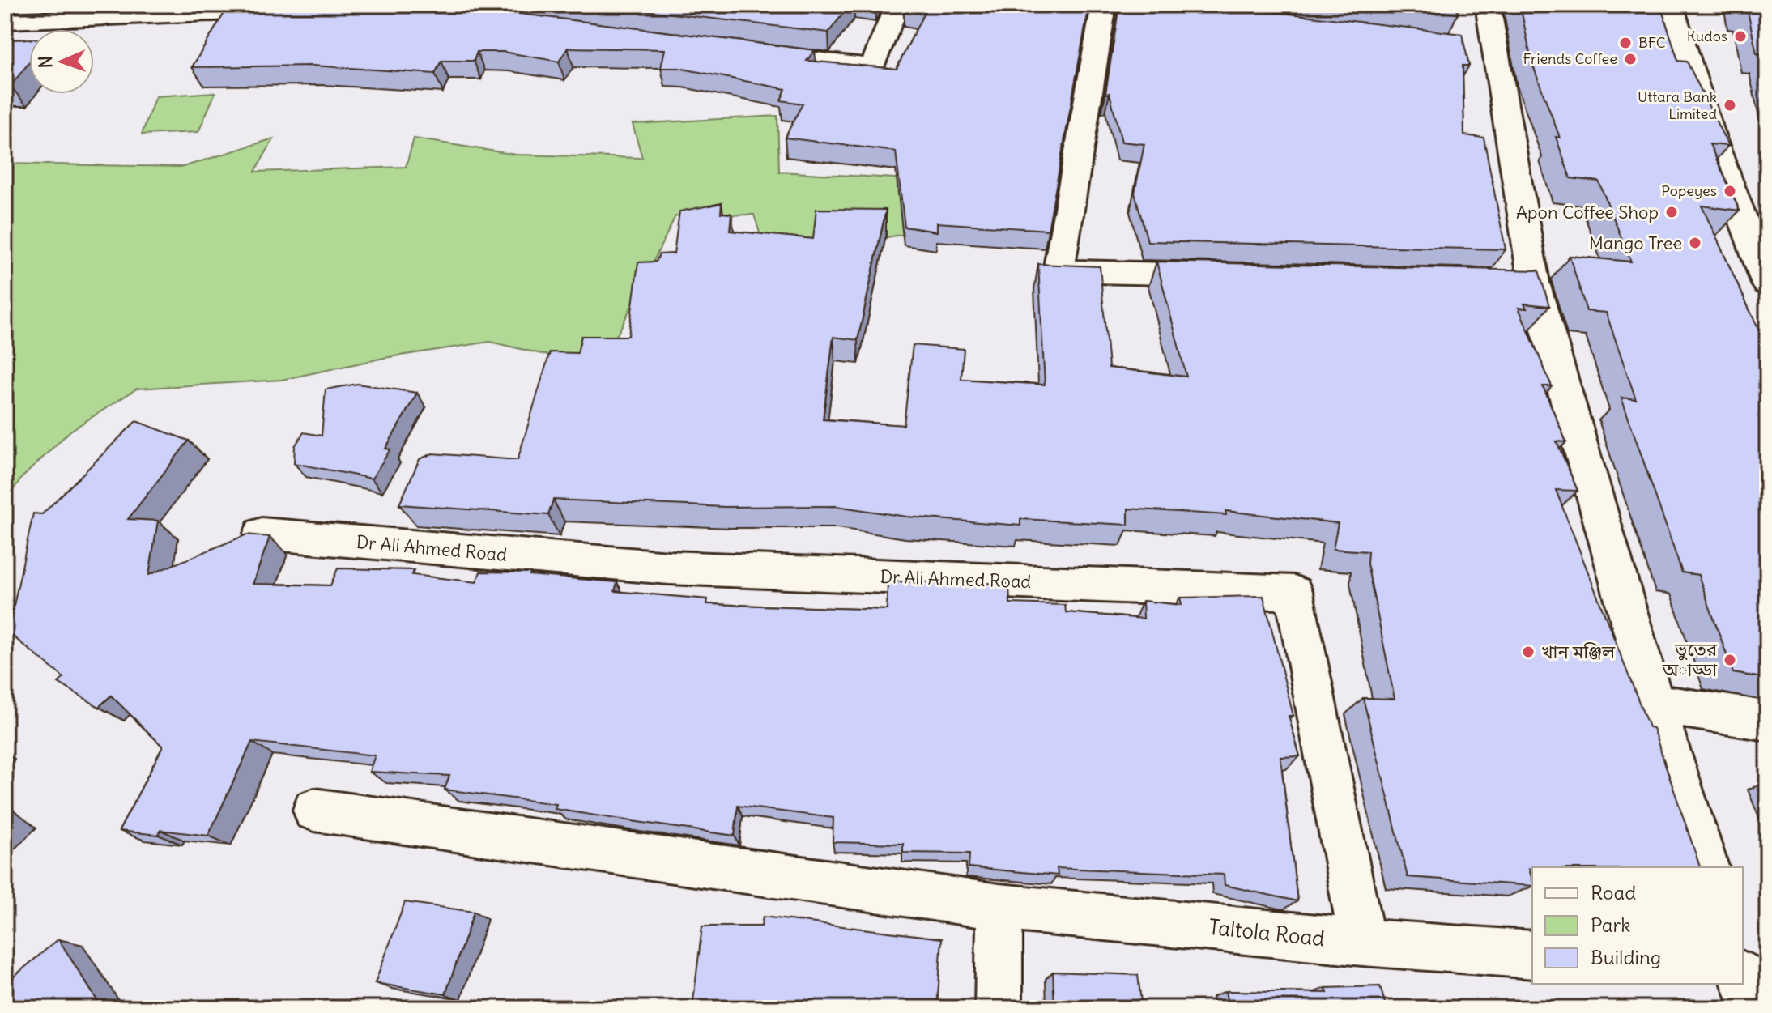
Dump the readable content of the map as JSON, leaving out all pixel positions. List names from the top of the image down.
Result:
{
  "streets": {
    "street": ["Dr Ali Ahmed Road", "Taltola Road"]
  },
  "crossings": [
    ["Dr Ali Ahmed Road", "Taltola Road"]
  ],
  "places": [
    "Kudos",
    "BFC",
    "Friends Coffee",
    "Uttara Bank Limited",
    "Popeyes",
    "Apon Coffee Shop",
    "Mango Tree",
    "খান মঞ্জিল",
    "ভুতের অাড্ডা"
  ],
  "legend": ["Road", "Park", "Building"],
  "north": "left"
}
